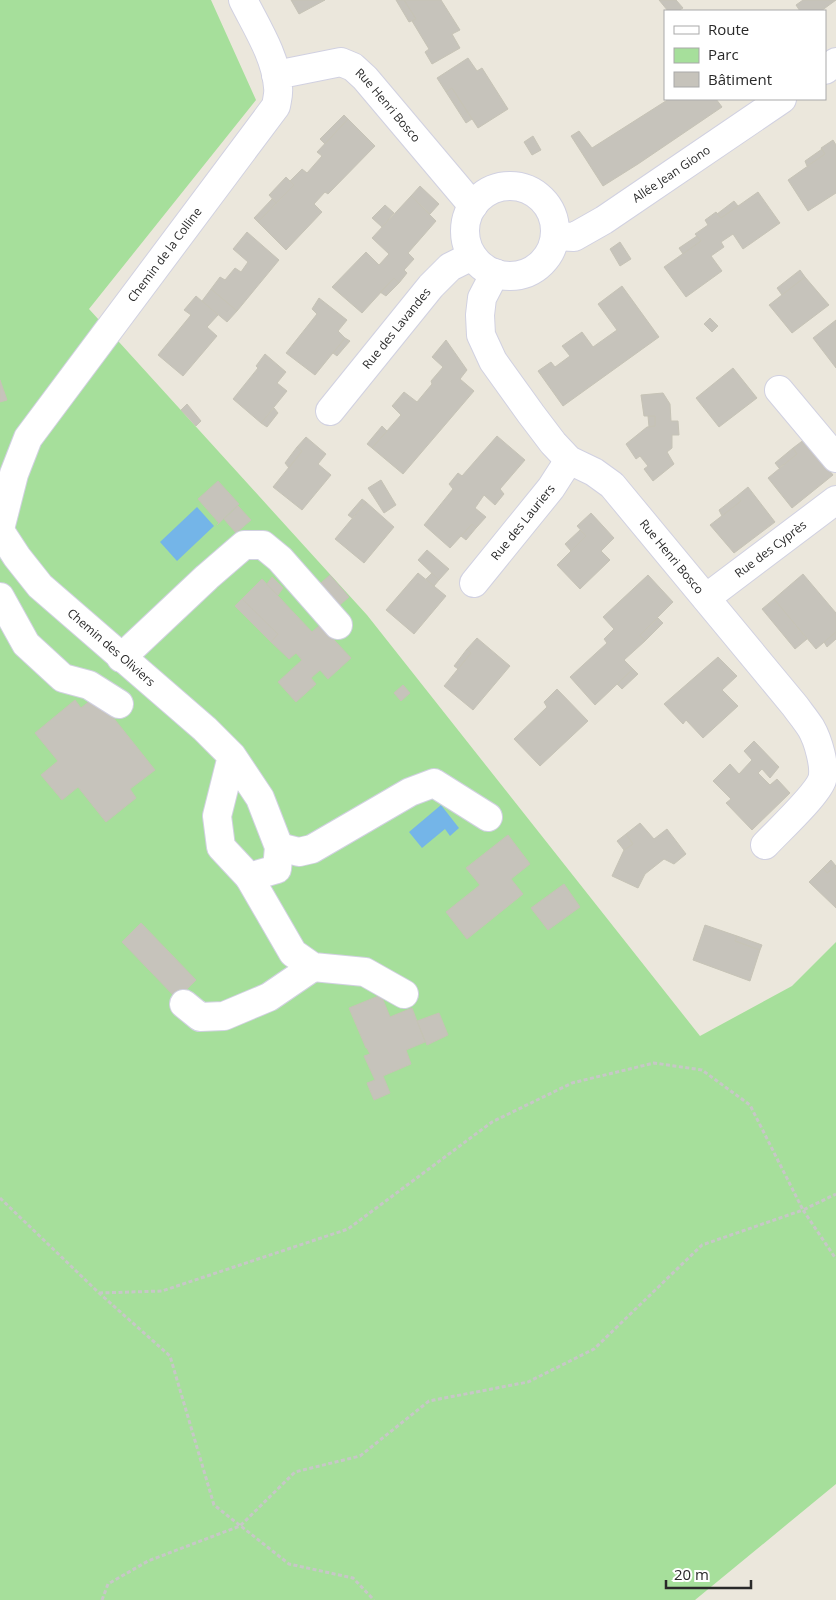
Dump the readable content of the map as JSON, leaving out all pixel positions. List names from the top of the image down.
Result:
{
  "streets": {
    "street": [
      "Rue Henri Bosco",
      "Allée Jean Giono",
      "Chemin de la Colline",
      "Rue des Lavandes",
      "Rue des Lauriers",
      "Rue des Cyprès",
      "Chemin des Oliviers"
    ]
  },
  "crossings": [
    ["Rue Henri Bosco", "Allée Jean Giono"],
    ["Rue Henri Bosco", "Chemin de la Colline"],
    ["Rue Henri Bosco", "Rue des Lavandes"],
    ["Rue Henri Bosco", "Rue des Lauriers"],
    ["Rue Henri Bosco", "Rue des Cyprès"],
    ["Allée Jean Giono", "Rue des Lavandes"],
    ["Chemin de la Colline", "Chemin des Oliviers"]
  ],
  "legend": ["Route", "Parc", "Bâtiment"],
  "scale_bar": "20 m"
}
